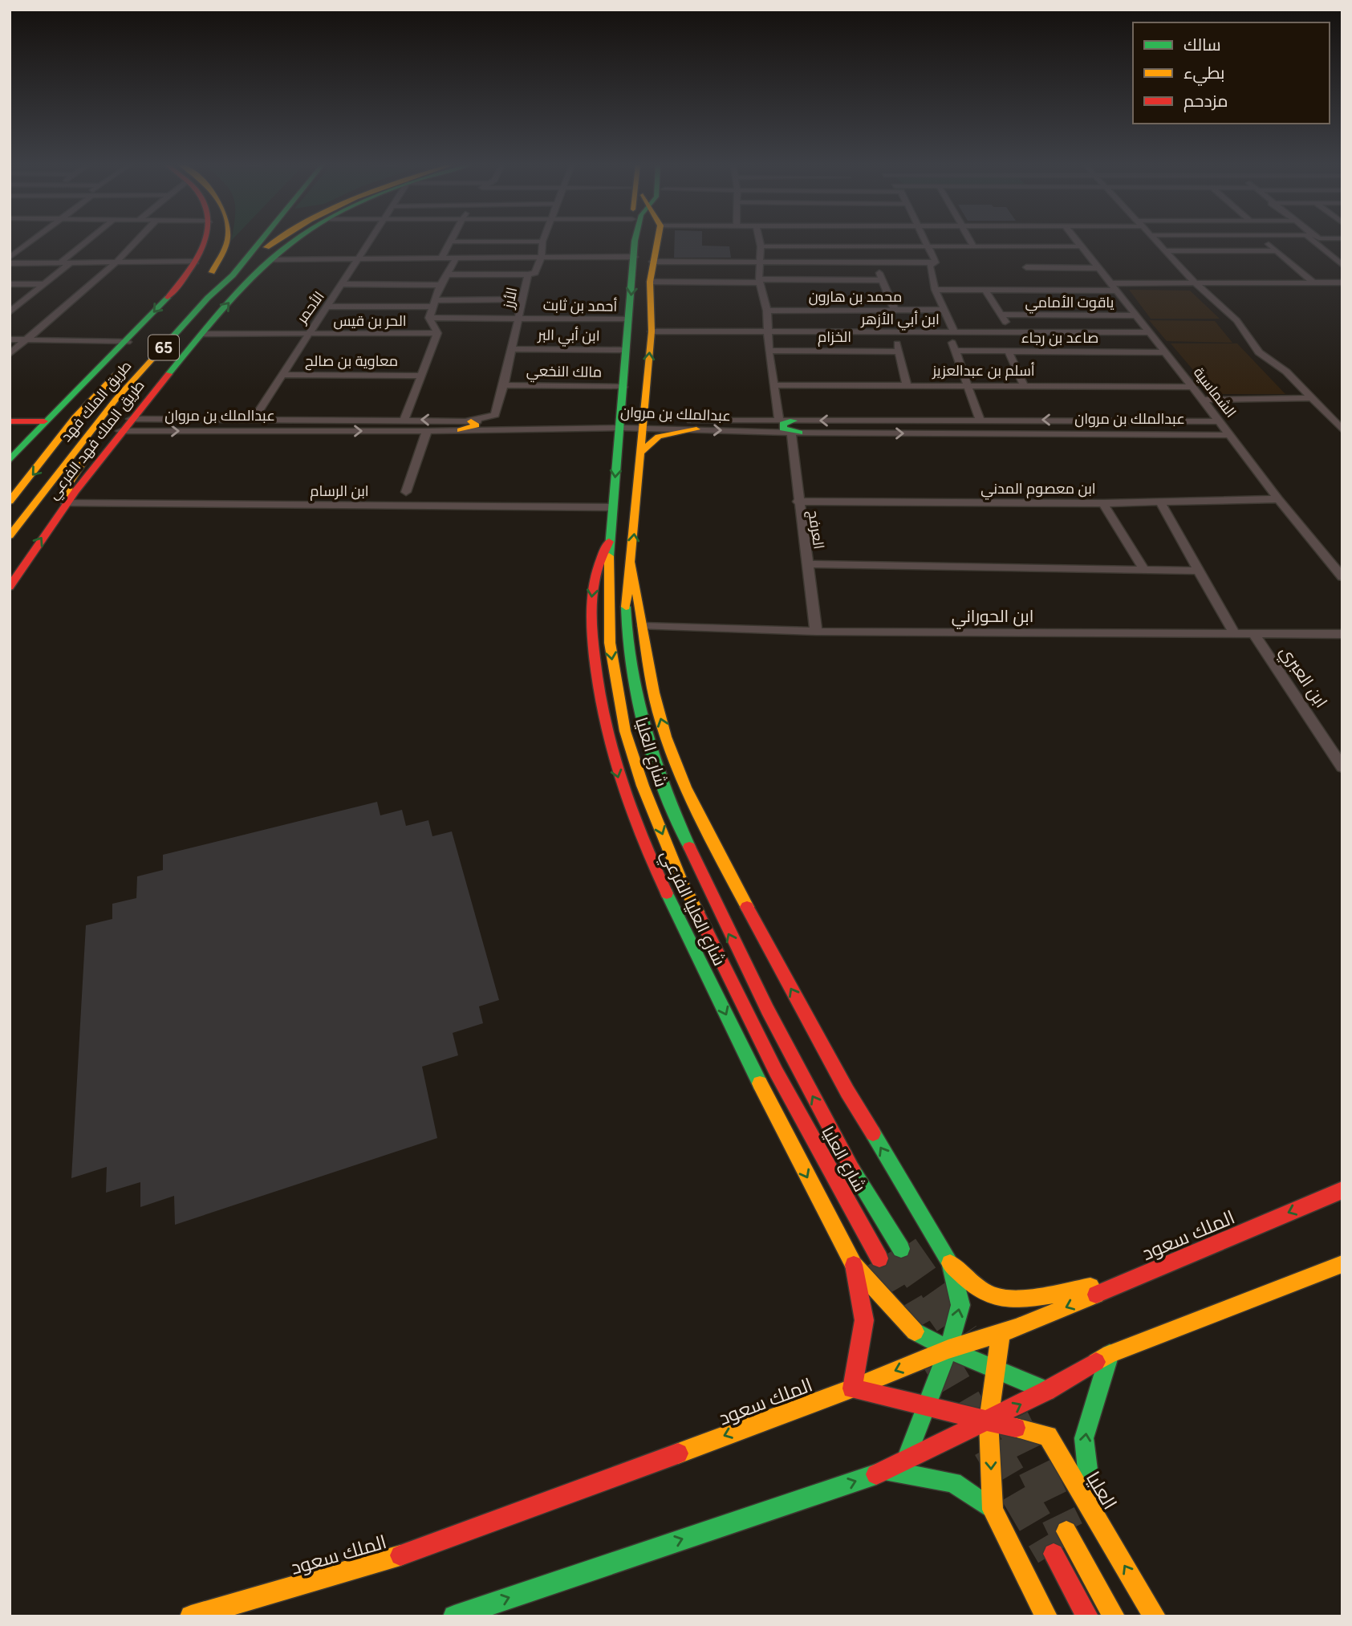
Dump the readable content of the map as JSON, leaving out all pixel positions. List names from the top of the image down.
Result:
{
  "streets": {
    "main road": [
      "65",
      "طريق الملك فهد",
      "طريق الملك فهد الفرعي",
      "شارع العليا",
      "شارع العليا الفرعي",
      "الملك سعود",
      "العليا"
    ],
    "street": [
      "محمد بن هارون",
      "الأرز",
      "ياقوت الأمامي",
      "أحمد بن ثابت",
      "الأحمر",
      "ابن أبي الأزهر",
      "الحر بن قيس",
      "ابن أبي البر",
      "الخزام",
      "صاعد بن رجاء",
      "معاوية بن صالح",
      "أسلم بن عبدالعزيز",
      "مالك النخعي",
      "الشماسية",
      "عبدالملك بن مروان",
      "ابن معصوم المدني",
      "ابن الرسام",
      "العرفج",
      "ابن الحوراني",
      "ابن العبري"
    ]
  },
  "crossings": [
    ["الأرز", "أحمد بن ثابت"],
    ["الأرز", "ابن أبي البر"],
    ["الأرز", "مالك النخعي"],
    ["الأرز", "عبدالملك بن مروان"],
    ["ياقوت الأمامي", "الشماسية"],
    ["أحمد بن ثابت", "شارع العليا"],
    ["الأحمر", "الحر بن قيس"],
    ["الأحمر", "معاوية بن صالح"],
    ["الأحمر", "عبدالملك بن مروان"],
    ["ابن أبي الأزهر", "الشماسية"],
    ["ابن أبي الأزهر", "شارع العليا"],
    ["الحر بن قيس", "طريق الملك فهد الفرعي"],
    ["ابن أبي البر", "شارع العليا"],
    ["صاعد بن رجاء", "الشماسية"],
    ["أسلم بن عبدالعزيز", "الشماسية"],
    ["مالك النخعي", "شارع العليا"],
    ["الشماسية", "عبدالملك بن مروان"],
    ["الشماسية", "ابن معصوم المدني"],
    ["عبدالملك بن مروان", "طريق الملك فهد الفرعي"],
    ["عبدالملك بن مروان", "العرفج"],
    ["عبدالملك بن مروان", "شارع العليا"],
    ["طريق الملك فهد الفرعي", "ابن الرسام"],
    ["ابن معصوم المدني", "العرفج"],
    ["ابن الرسام", "شارع العليا"],
    ["العرفج", "ابن الحوراني"],
    ["ابن الحوراني", "ابن العبري"],
    ["شارع العليا", "شارع العليا الفرعي"],
    ["شارع العليا الفرعي", "الملك سعود"],
    ["شارع العليا الفرعي", "العليا"],
    ["الملك سعود", "العليا"]
  ],
  "legend": ["سالك", "بطيء", "مزدحم"]
}
